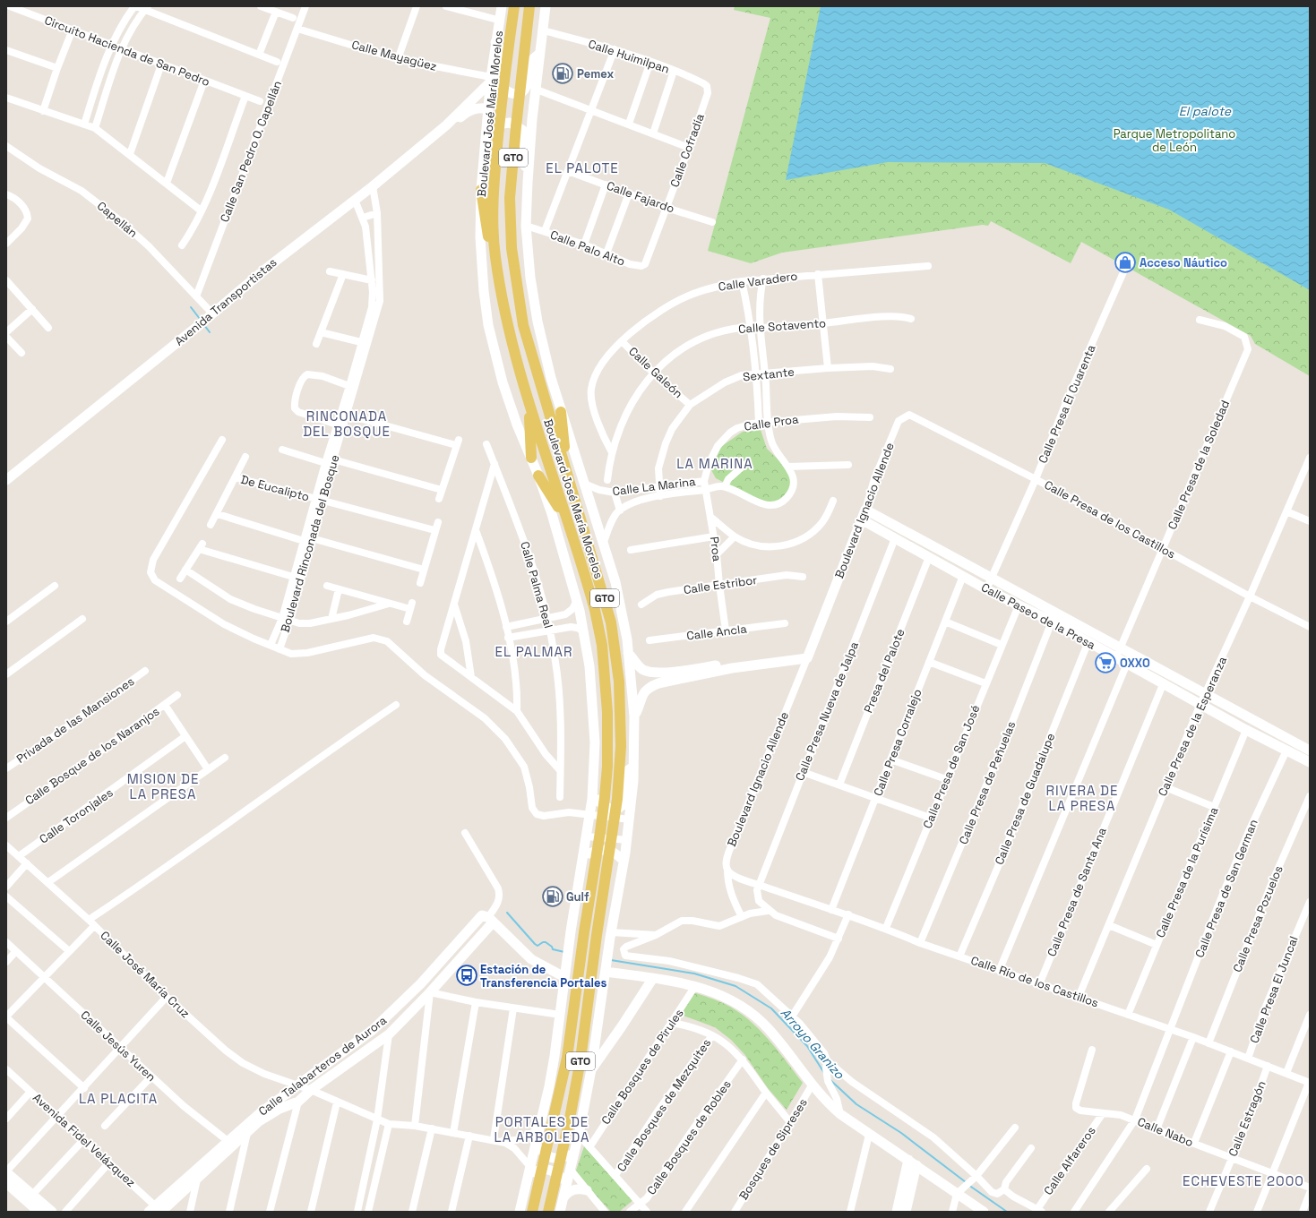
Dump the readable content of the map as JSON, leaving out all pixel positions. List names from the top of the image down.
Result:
{
  "streets": {
    "main road": ["Boulevard José María Morelos", "GTO"],
    "street": [
      "Circuito Hacienda de San Pedro",
      "Calle Mayagüez",
      "Calle Huimilpan",
      "Calle Cofradía",
      "Calle San Pedro O. Capellán",
      "Calle Fajardo",
      "Capellán",
      "Calle Palo Alto",
      "Calle Varadero",
      "Avenida Transportistas",
      "Calle Sotavento",
      "Calle Galeón",
      "Sextante",
      "Calle Presa El Cuarenta",
      "Calle Proa",
      "Calle Presa de la Soledad",
      "Calle La Marina",
      "De Eucalipto",
      "Boulevard Ignacio Allende",
      "Calle Presa de los Castillos",
      "Boulevard Rinconada del Bosque",
      "Proa",
      "Calle Palma Real",
      "Calle Estribor",
      "Calle Paseo de la Presa",
      "Calle Ancla",
      "Presa del Palote",
      "Calle Presa Nueva de Jalpa",
      "Privada de las Mansiones",
      "Calle Presa de la Esperanza",
      "Calle Presa Corralejo",
      "Calle Bosque de los Naranjos",
      "Calle Presa de San José",
      "Calle Presa de Peñuelas",
      "Calle Presa de Guadalupe",
      "Calle Toronjales",
      "Calle Presa de la Purísima",
      "Calle Presa de San German",
      "Calle Presa de Santa Ana",
      "Calle Presa Pozuelos",
      "Calle José María Cruz",
      "Calle Río de los Castillos",
      "Calle Presa El Juncal",
      "Calle Jesús Yuren",
      "Calle Talabarteros de Aurora",
      "Calle Bosques de Pirules",
      "Calle Bosques de Mezquites",
      "Calle Estragón",
      "Calle Nabo",
      "Calle Bosques de Robles",
      "Avenida Fidel Velázquez",
      "Bosques de Sipreses",
      "Calle Alfareros"
    ]
  },
  "crossings": [
    ["Calle Mayagüez", "Boulevard José María Morelos"],
    ["Calle Mayagüez", "Calle San Pedro O. Capellán"],
    ["Calle Mayagüez", "Avenida Transportistas"],
    ["Calle Huimilpan", "Boulevard José María Morelos"],
    ["Calle Huimilpan", "Calle Cofradía"],
    ["Boulevard José María Morelos", "Calle Palo Alto"],
    ["Boulevard José María Morelos", "Avenida Transportistas"],
    ["Boulevard José María Morelos", "Calle La Marina"],
    ["Calle Cofradía", "Calle Fajardo"],
    ["Calle Cofradía", "Calle Palo Alto"],
    ["Calle San Pedro O. Capellán", "Capellán"],
    ["Capellán", "Avenida Transportistas"],
    ["Calle Varadero", "Calle Sotavento"],
    ["Calle Varadero", "Calle Galeón"],
    ["Calle Varadero", "Calle La Marina"],
    ["Avenida Transportistas", "Boulevard Rinconada del Bosque"],
    ["Calle Sotavento", "Calle Galeón"],
    ["Calle Sotavento", "Calle La Marina"],
    ["Calle Galeón", "Sextante"],
    ["Sextante", "Calle La Marina"],
    ["Calle Presa El Cuarenta", "Calle Presa de los Castillos"],
    ["Calle Presa El Cuarenta", "Calle Paseo de la Presa"],
    ["Calle Proa", "Calle La Marina"],
    ["Calle Presa de la Soledad", "Calle Presa de los Castillos"],
    ["Calle Presa de la Soledad", "Calle Paseo de la Presa"],
    ["Calle La Marina", "Proa"],
    ["De Eucalipto", "Boulevard Rinconada del Bosque"],
    ["Boulevard Ignacio Allende", "Calle Presa de los Castillos"],
    ["Boulevard Ignacio Allende", "Calle Paseo de la Presa"],
    ["Calle Presa de los Castillos", "Calle Presa de la Esperanza"],
    ["Proa", "Calle Estribor"],
    ["Proa", "Calle Ancla"],
    ["Calle Paseo de la Presa", "Presa del Palote"],
    ["Calle Paseo de la Presa", "Calle Presa Nueva de Jalpa"],
    ["Calle Paseo de la Presa", "Calle Presa de la Esperanza"],
    ["Calle Paseo de la Presa", "Calle Presa Corralejo"],
    ["Calle Paseo de la Presa", "Calle Presa de San José"],
    ["Calle Paseo de la Presa", "Calle Presa de Peñuelas"],
    ["Calle Paseo de la Presa", "Calle Presa de Guadalupe"],
    ["Calle Paseo de la Presa", "Calle Presa de la Purísima"],
    ["Calle Paseo de la Presa", "Calle Presa de San German"],
    ["Calle Paseo de la Presa", "Calle Presa de Santa Ana"],
    ["Calle Presa Nueva de Jalpa", "Calle Río de los Castillos"],
    ["Calle Presa de la Esperanza", "Calle Río de los Castillos"],
    ["Calle Presa Corralejo", "Calle Río de los Castillos"],
    ["Calle Presa de San José", "Calle Río de los Castillos"],
    ["Calle Presa de Peñuelas", "Calle Río de los Castillos"],
    ["Calle Presa de Guadalupe", "Calle Río de los Castillos"],
    ["Calle Toronjales", "Calle José María Cruz"],
    ["Calle Presa de la Purísima", "Calle Río de los Castillos"],
    ["Calle Presa de San German", "Calle Río de los Castillos"],
    ["Calle Presa de San German", "Calle Nabo"],
    ["Calle Presa de Santa Ana", "Calle Río de los Castillos"],
    ["Calle Presa Pozuelos", "Calle Río de los Castillos"],
    ["Calle José María Cruz", "Calle Talabarteros de Aurora"],
    ["Calle Río de los Castillos", "Calle Presa El Juncal"],
    ["Calle Río de los Castillos", "Calle Estragón"],
    ["Calle Jesús Yuren", "Calle Talabarteros de Aurora"],
    ["Calle Talabarteros de Aurora", "Avenida Fidel Velázquez"],
    ["Calle Estragón", "Calle Nabo"],
    ["Calle Nabo", "Calle Alfareros"]
  ],
  "districts": [
    "EL PALOTE",
    "RINCONADA DEL BOSQUE",
    "LA MARINA",
    "EL PALMAR",
    "MISION DE LA PRESA",
    "RIVERA DE LA PRESA",
    "LA PLACITA",
    "PORTALES DE LA ARBOLEDA",
    "ECHEVESTE 2000"
  ],
  "water": ["El palote", "Arroyo Granizo"],
  "parks": ["Parque Metropolitano de León"],
  "places": {
    "fuel station": ["Pemex", "Gulf"],
    "shop": ["Acceso Náutico"],
    "supermarket": ["OXXO"],
    "bus stop": ["Estación de Transferencia Portales"]
  }
}
